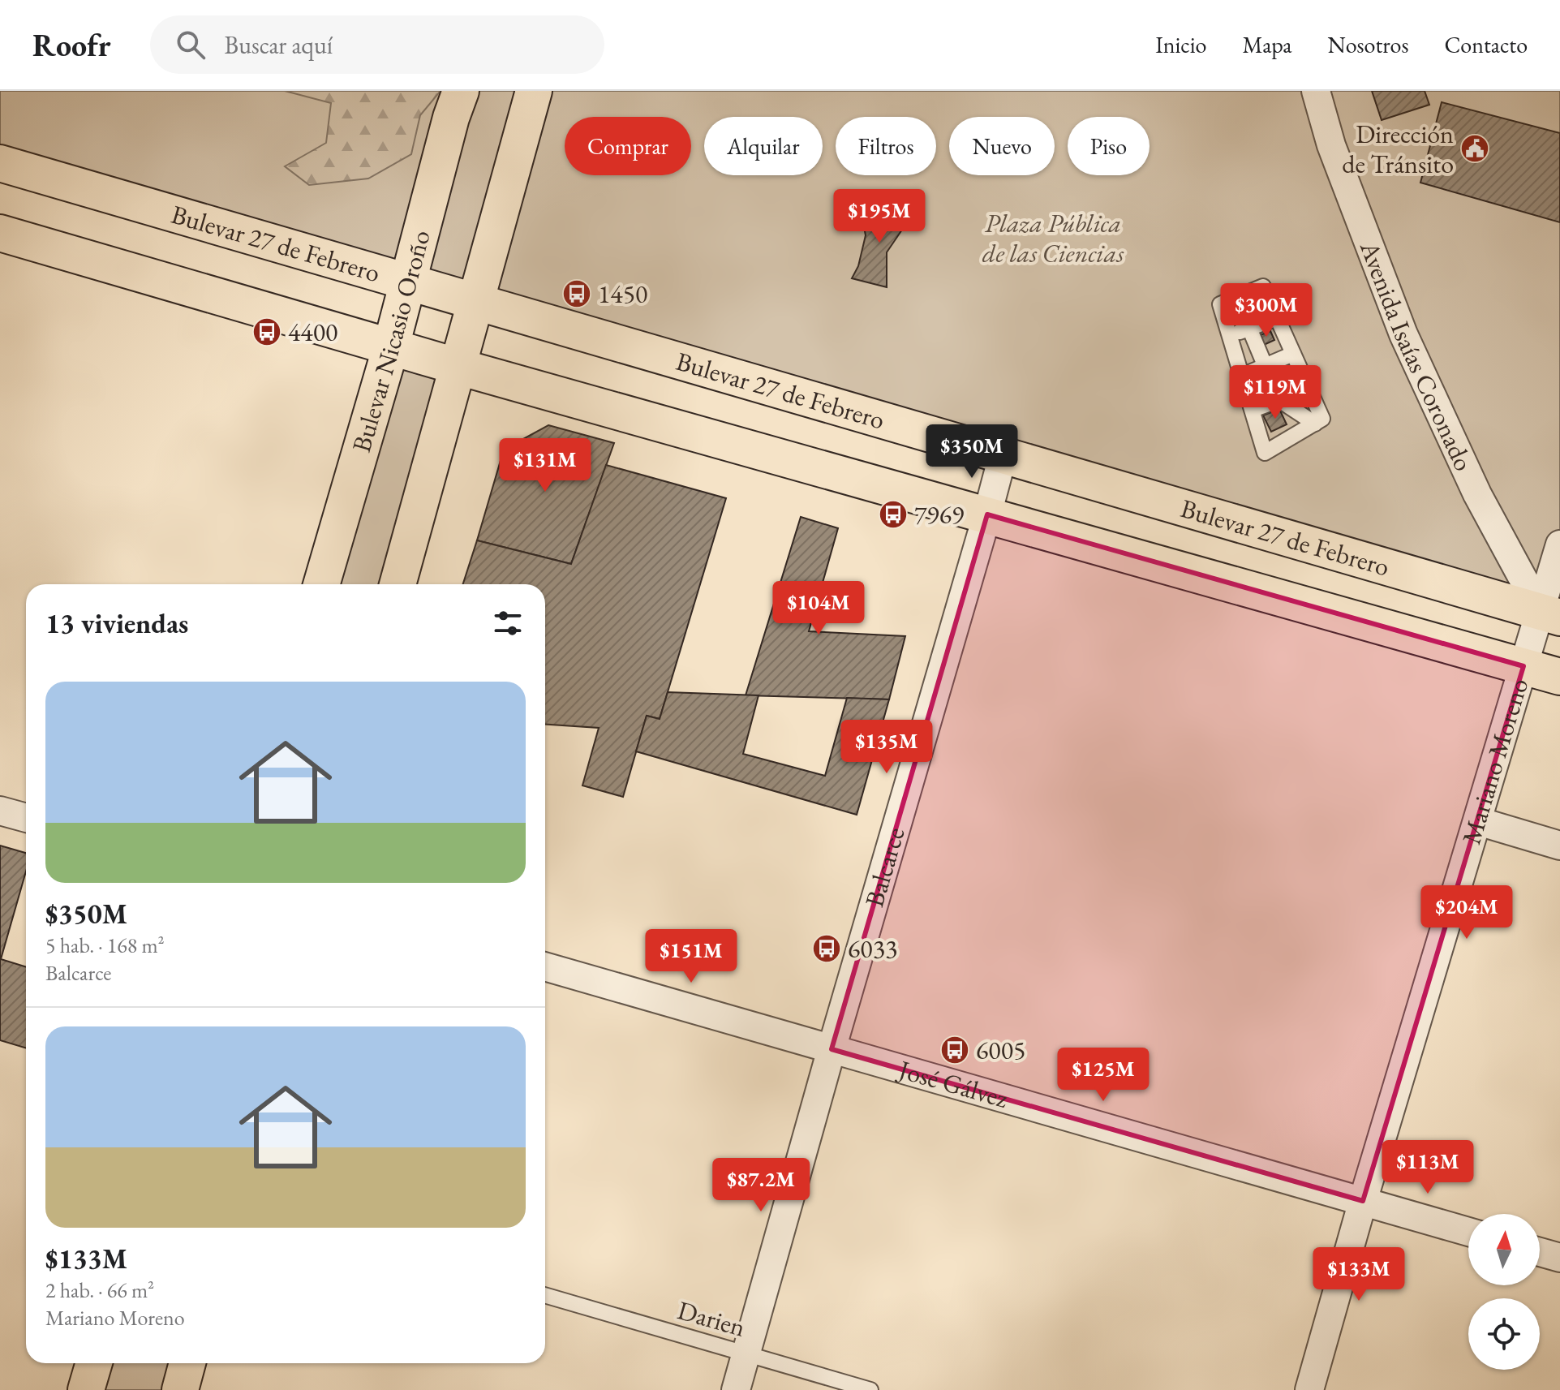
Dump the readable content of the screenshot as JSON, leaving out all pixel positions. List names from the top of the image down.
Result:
{
  "streets": {
    "main road": ["Bulevar 27 de Febrero", "Bulevar Nicasio Oroño"],
    "street": [
      "Avenida Isaías Coronado",
      "Mariano Moreno",
      "Balcarce",
      "José Gálvez"
    ],
    "lane": ["Darien"]
  },
  "crossings": [
    ["Bulevar 27 de Febrero", "Bulevar Nicasio Oroño"],
    ["Bulevar 27 de Febrero", "Avenida Isaías Coronado"],
    ["Bulevar 27 de Febrero", "Mariano Moreno"],
    ["Bulevar 27 de Febrero", "Balcarce"],
    ["Avenida Isaías Coronado", "Mariano Moreno"],
    ["Mariano Moreno", "José Gálvez"],
    ["Balcarce", "José Gálvez"],
    ["Balcarce", "Darien"]
  ],
  "parks": ["Plaza Pública de las Ciencias"],
  "places": {
    "public building": ["Dirección de Tránsito"],
    "bus stop": [
      "1450",
      "4400",
      "7969",
      "6033",
      "6005"
    ]
  },
  "north": "top",
  "page": {
    "header": "Roofr",
    "search": "Buscar aquí",
    "nav": [
      "Inicio",
      "Mapa",
      "Nosotros",
      "Contacto"
    ],
    "chip": [
      "Comprar",
      "Alquilar",
      "Filtros",
      "Nuevo",
      "Piso"
    ],
    "price": [
      "$195M",
      "$300M",
      "$119M",
      "$350M",
      "$131M",
      "$104M",
      "$135M",
      "$204M",
      "$151M",
      "$125M",
      "$113M",
      "$87.2M",
      "$133M"
    ],
    "heading": "13 viviendas",
    "list": [
      {
        "name": "$350M",
        "note": "5 hab. · 168 m² · Balcarce"
      },
      {
        "name": "$133M",
        "note": "2 hab. · 66 m² · Mariano Moreno"
      }
    ]
  }
}
